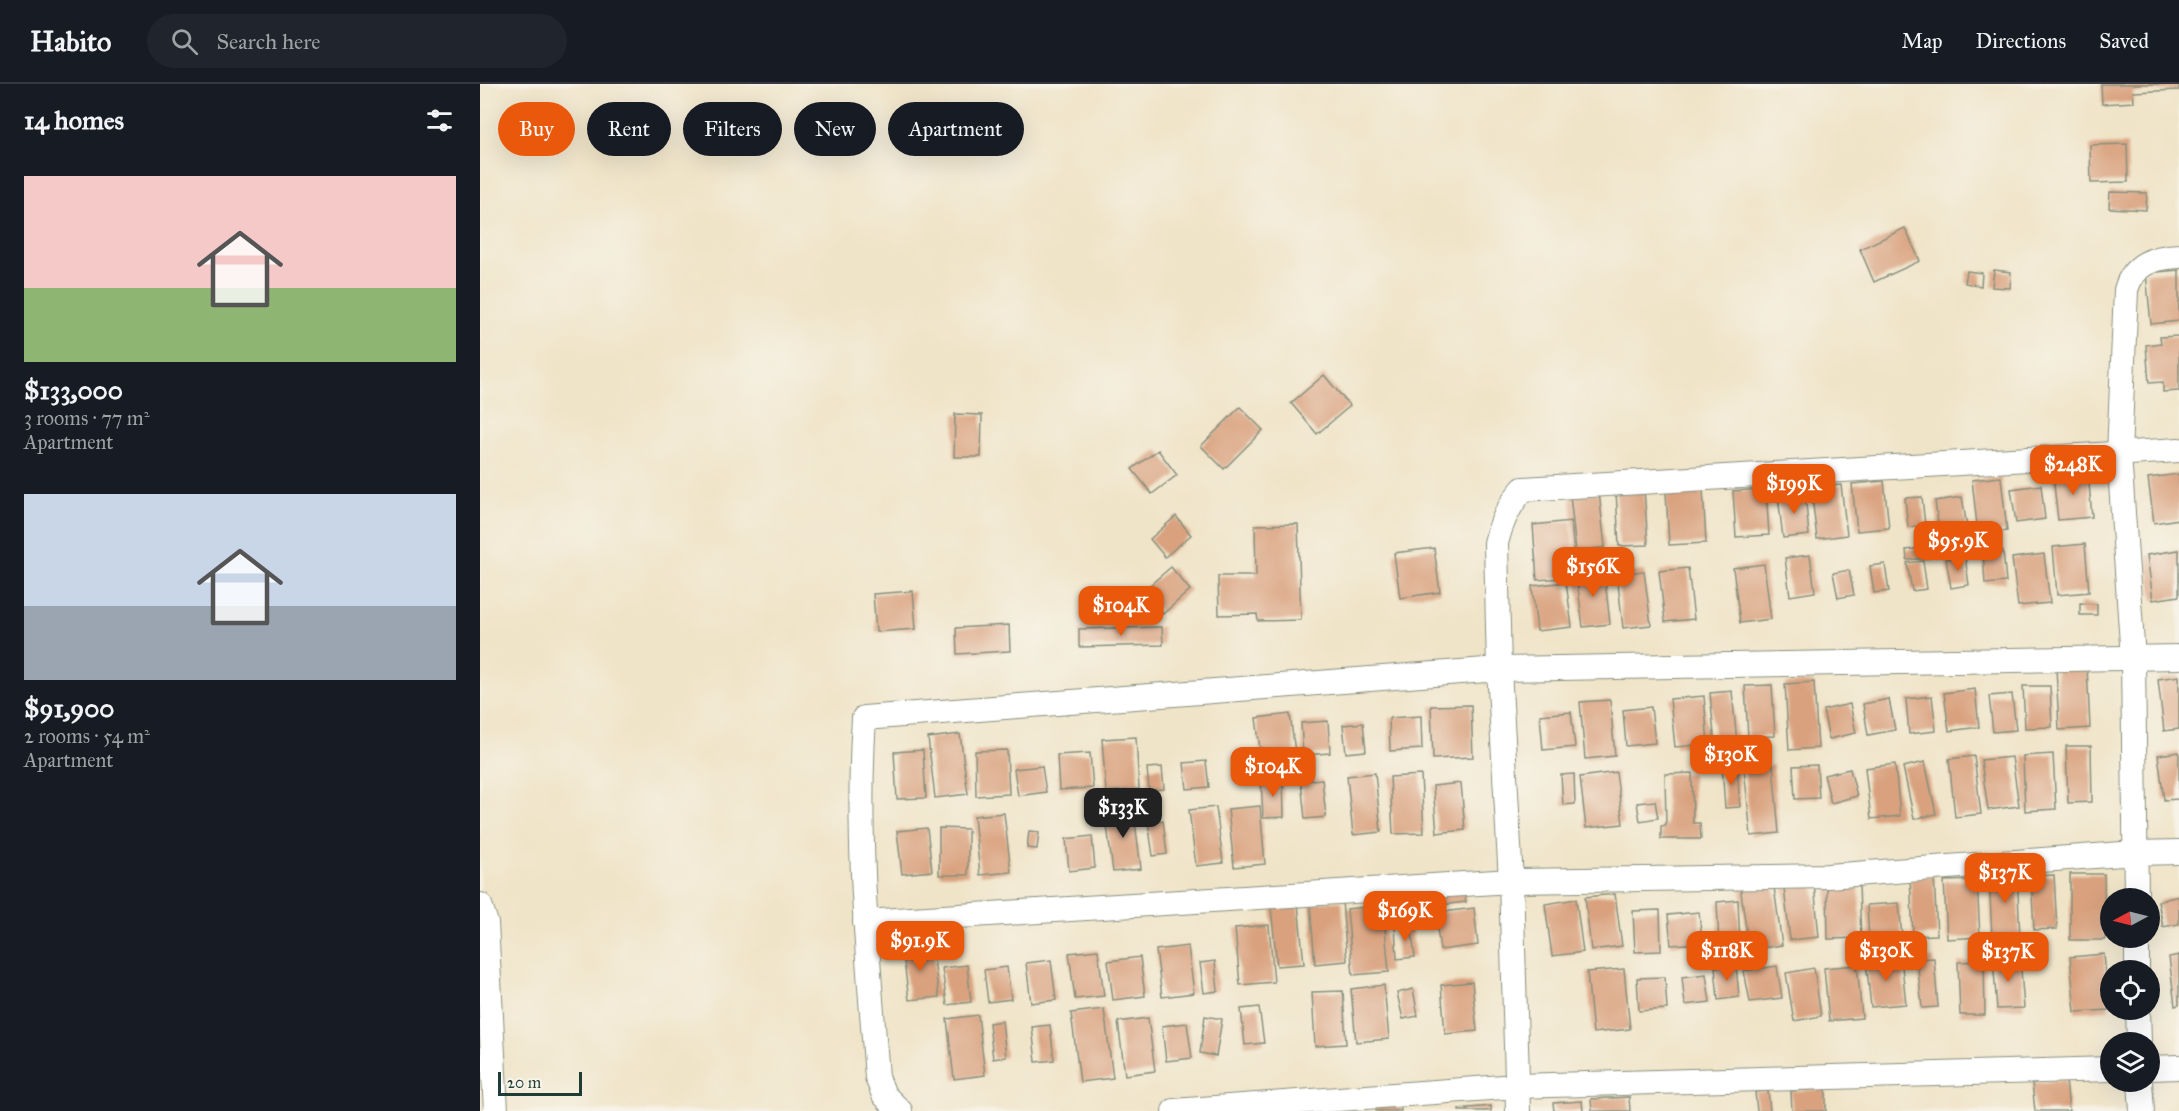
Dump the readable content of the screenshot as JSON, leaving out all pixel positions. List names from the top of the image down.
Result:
{
  "scale_bar": "20 m",
  "north": "left",
  "page": {
    "header": "Habito",
    "search": "Search here",
    "nav": ["Map", "Directions", "Saved"],
    "heading": "14 homes",
    "chip": [
      "Buy",
      "Rent",
      "Filters",
      "New",
      "Apartment"
    ],
    "list": [
      {
        "name": "$133,000",
        "note": "3 rooms · 77 m² · Apartment"
      },
      {
        "name": "$91,900",
        "note": "2 rooms · 54 m² · Apartment"
      }
    ],
    "price": [
      "$248K",
      "$199K",
      "$95.9K",
      "$156K",
      "$104K",
      "$130K",
      "$104K",
      "$133K",
      "$137K",
      "$169K",
      "$91.9K",
      "$118K",
      "$130K",
      "$137K"
    ],
    "scale": "20 m"
  }
}
